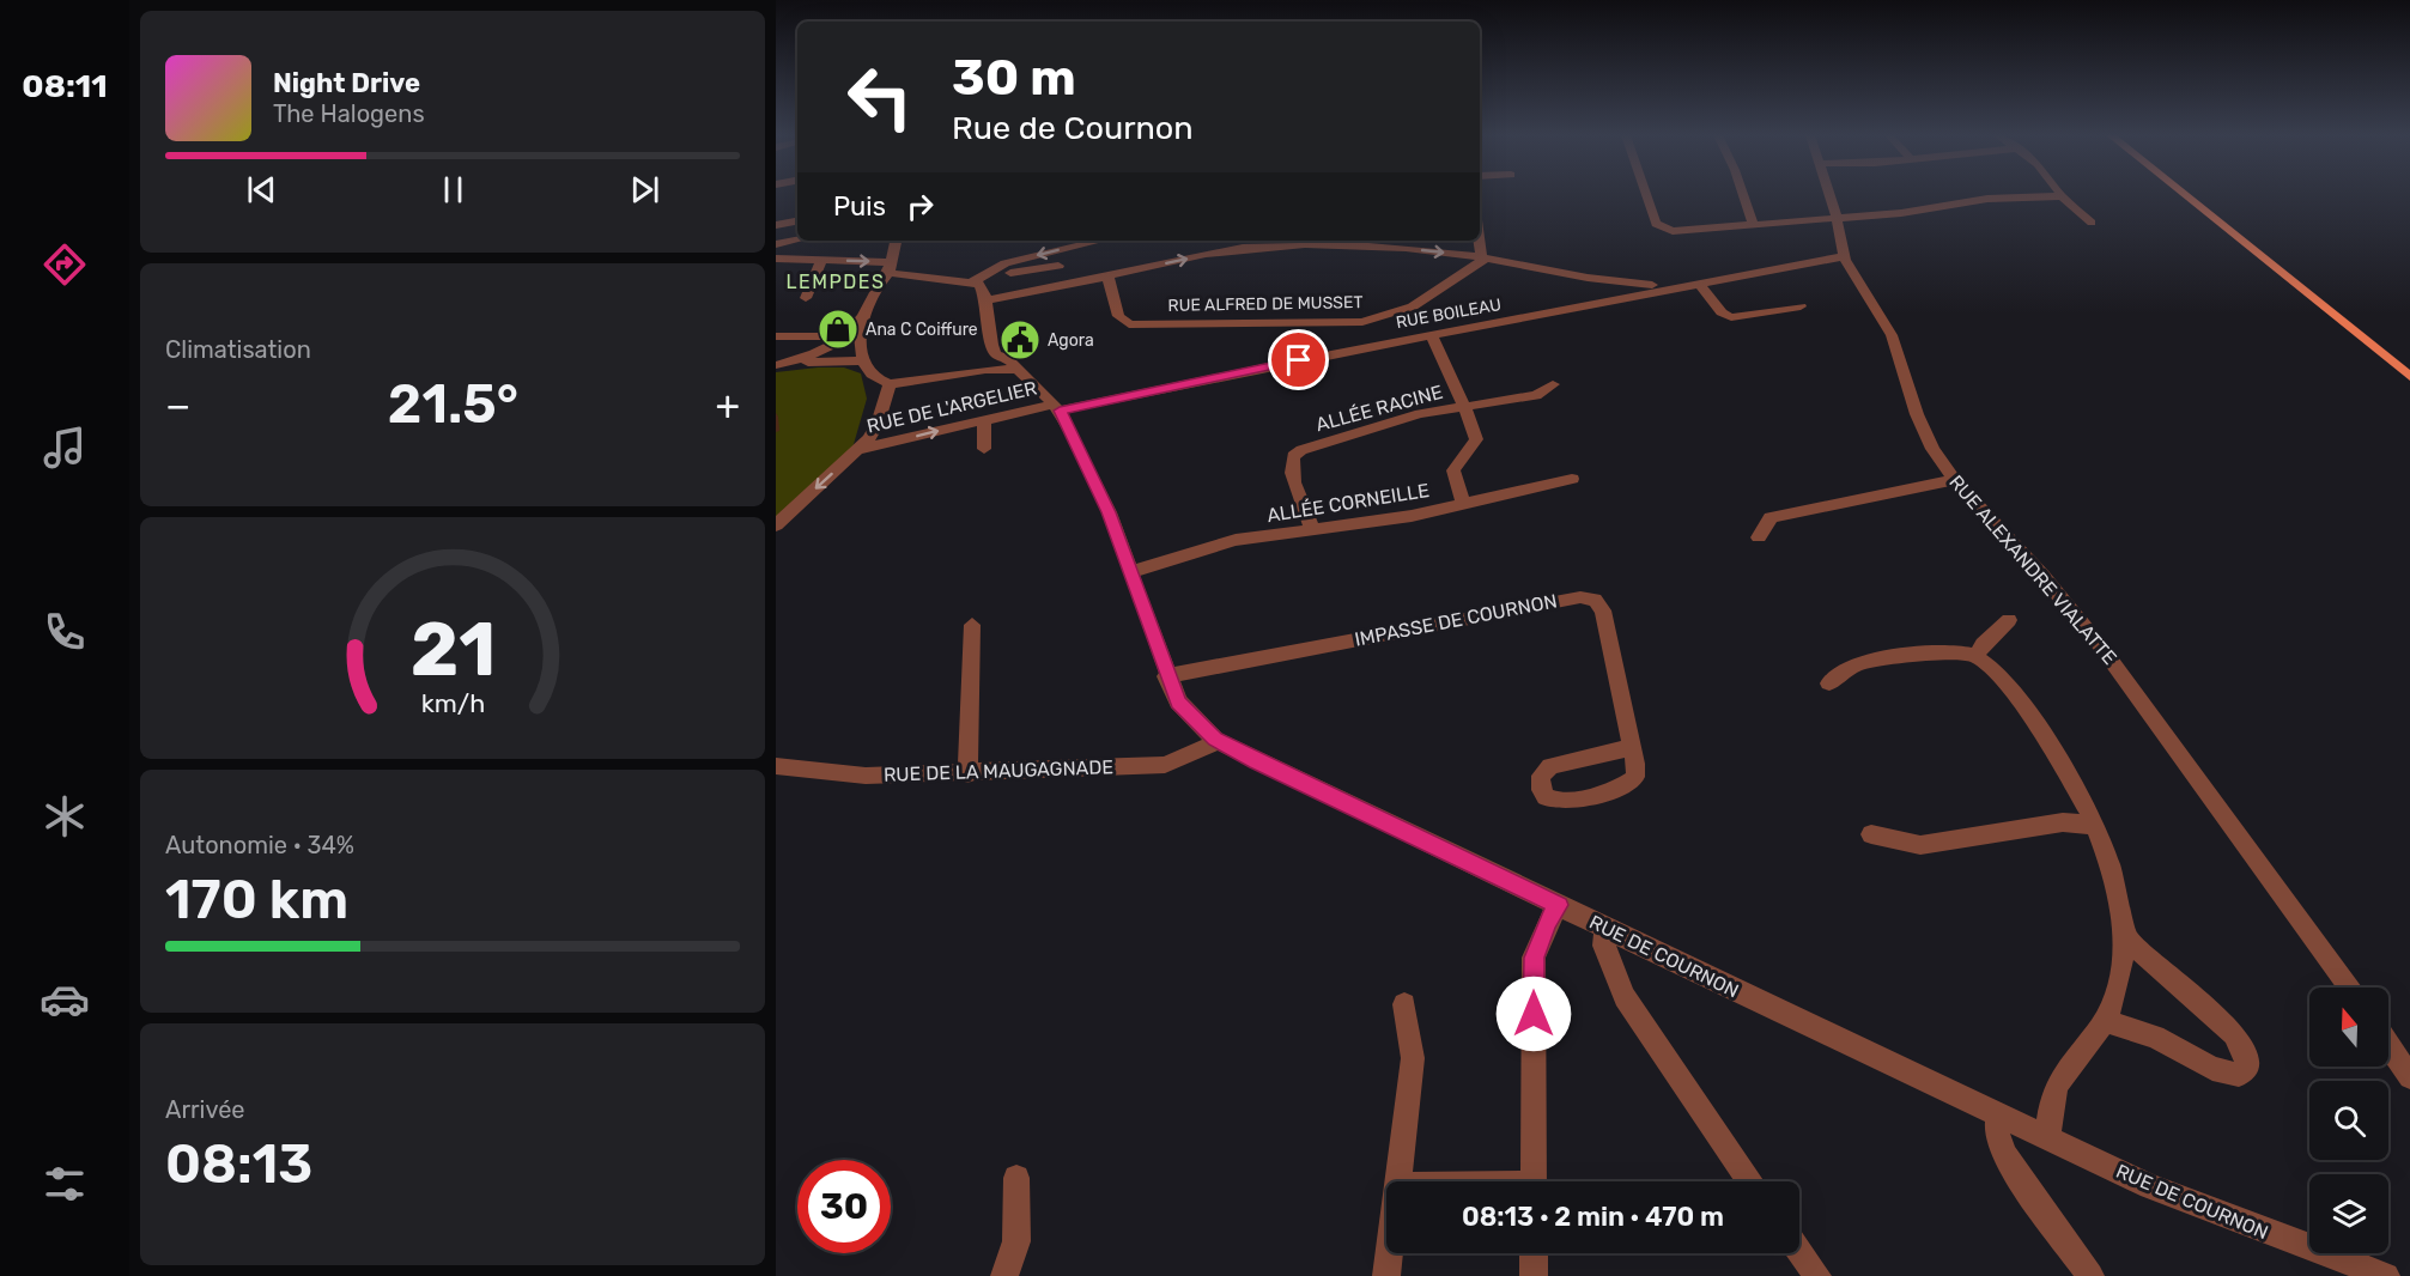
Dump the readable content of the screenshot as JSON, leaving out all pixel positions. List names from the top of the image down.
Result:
{
  "streets": {
    "street": [
      "RUE ALFRED DE MUSSET",
      "RUE BOILEAU",
      "RUE DE L'ARGELIER",
      "ALLÉE RACINE",
      "ALLÉE CORNEILLE",
      "RUE ALEXANDRE VIALATTE",
      "IMPASSE DE COURNON",
      "RUE DE LA MAUGAGNADE",
      "RUE DE COURNON"
    ]
  },
  "crossings": [
    ["RUE BOILEAU", "RUE DE L'ARGELIER"],
    ["RUE BOILEAU", "RUE ALEXANDRE VIALATTE"],
    ["RUE BOILEAU", "RUE DE COURNON"],
    ["RUE DE L'ARGELIER", "RUE DE COURNON"],
    ["ALLÉE RACINE", "ALLÉE CORNEILLE"],
    ["ALLÉE CORNEILLE", "RUE DE COURNON"],
    ["IMPASSE DE COURNON", "RUE DE COURNON"],
    ["RUE DE LA MAUGAGNADE", "RUE DE COURNON"]
  ],
  "districts": ["LEMPDES"],
  "places": {
    "shop": ["Ana C Coiffure"],
    "public building": ["Agora"]
  },
  "north": "top",
  "page": {
    "tabs": "08:11",
    "turn": ["30 m", "Rue de Cournon"],
    "song": ["Night Drive", "The Halogens"],
    "then": "Puis",
    "tile": [
      "Climatisation",
      ["Autonomie · 34%", "170 km"],
      ["Arrivée", "08:13"]
    ],
    "heat": ["−", "21.5°", "+"],
    "limit": "30",
    "trip": "08:13 · 2 min · 470 m",
    "gauge": ["21", "km/h"]
  }
}
